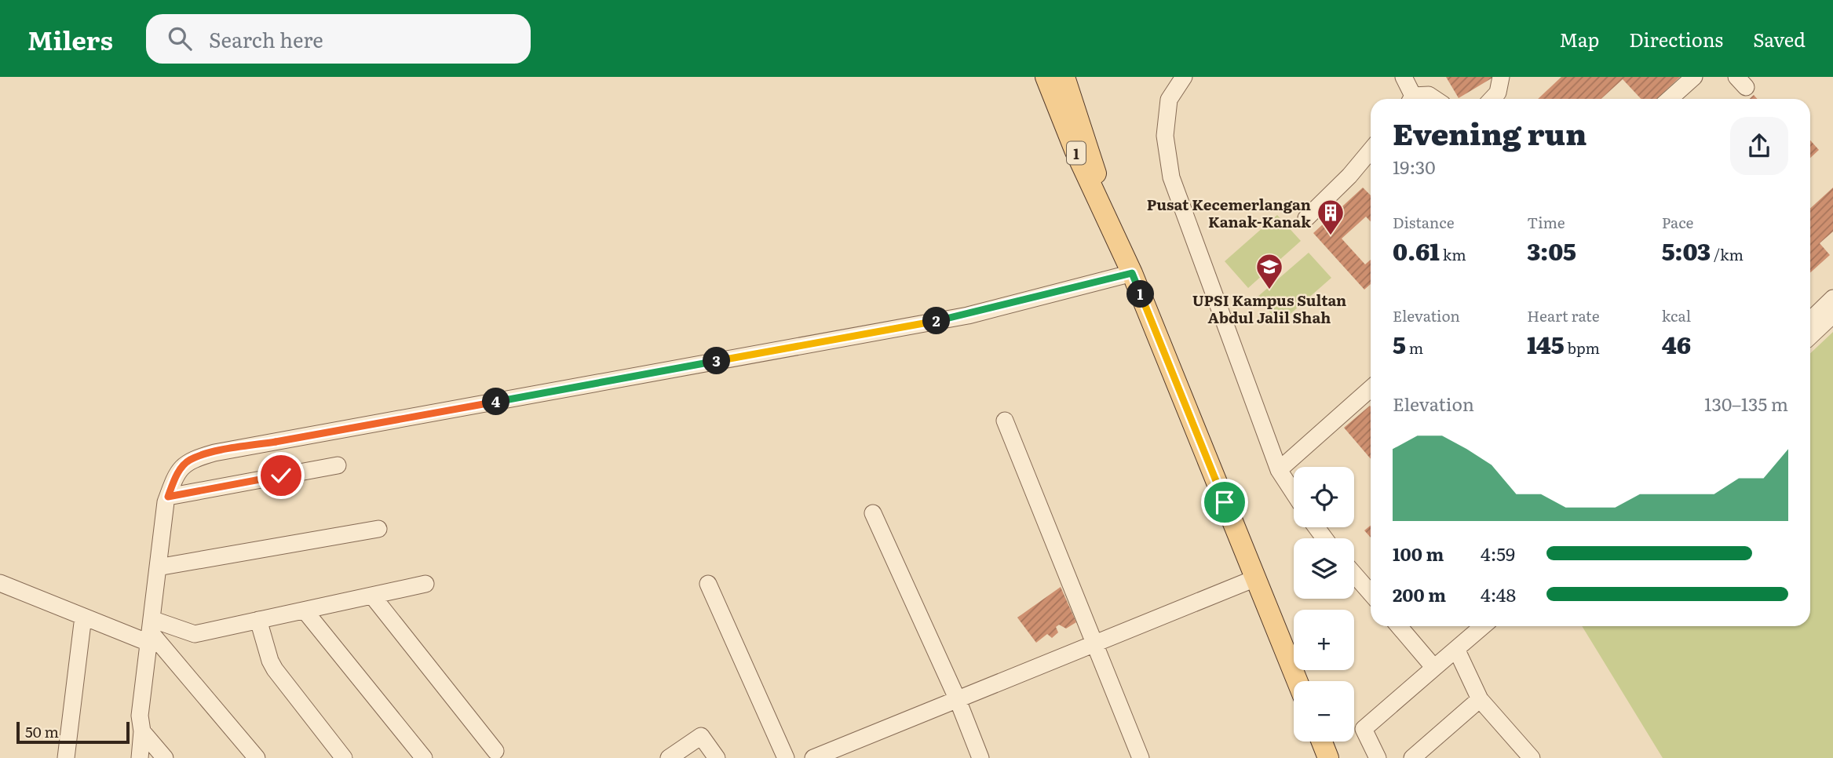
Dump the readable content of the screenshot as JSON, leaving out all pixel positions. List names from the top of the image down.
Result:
{
  "streets": {
    "main road": ["1"]
  },
  "places": {
    "building": ["Pusat Kecemerlangan Kanak-Kanak"],
    "school or university": ["UPSI Kampus Sultan Abdul Jalil Shah"]
  },
  "scale_bar": "50 m",
  "page": {
    "header": "Milers",
    "search": "Search here",
    "nav": ["Map", "Directions", "Saved"],
    "heading": ["Evening run", "19:30"],
    "stats": [
      ["Distance", "0.61 km"],
      ["Time", "3:05"],
      ["Pace", "5:03 /km"],
      ["Elevation", "5 m"],
      ["Heart rate", "145 bpm"],
      ["kcal", "46"]
    ],
    "pins": [
      "1",
      "2",
      "3",
      "4"
    ],
    "chart": ["Elevation", "130–135 m"],
    "map_buttons": ["+", "−"],
    "list": [
      {
        "name": "100 m",
        "note": "4:59"
      },
      {
        "name": "200 m",
        "note": "4:48"
      }
    ],
    "scale": "50 m"
  }
}
